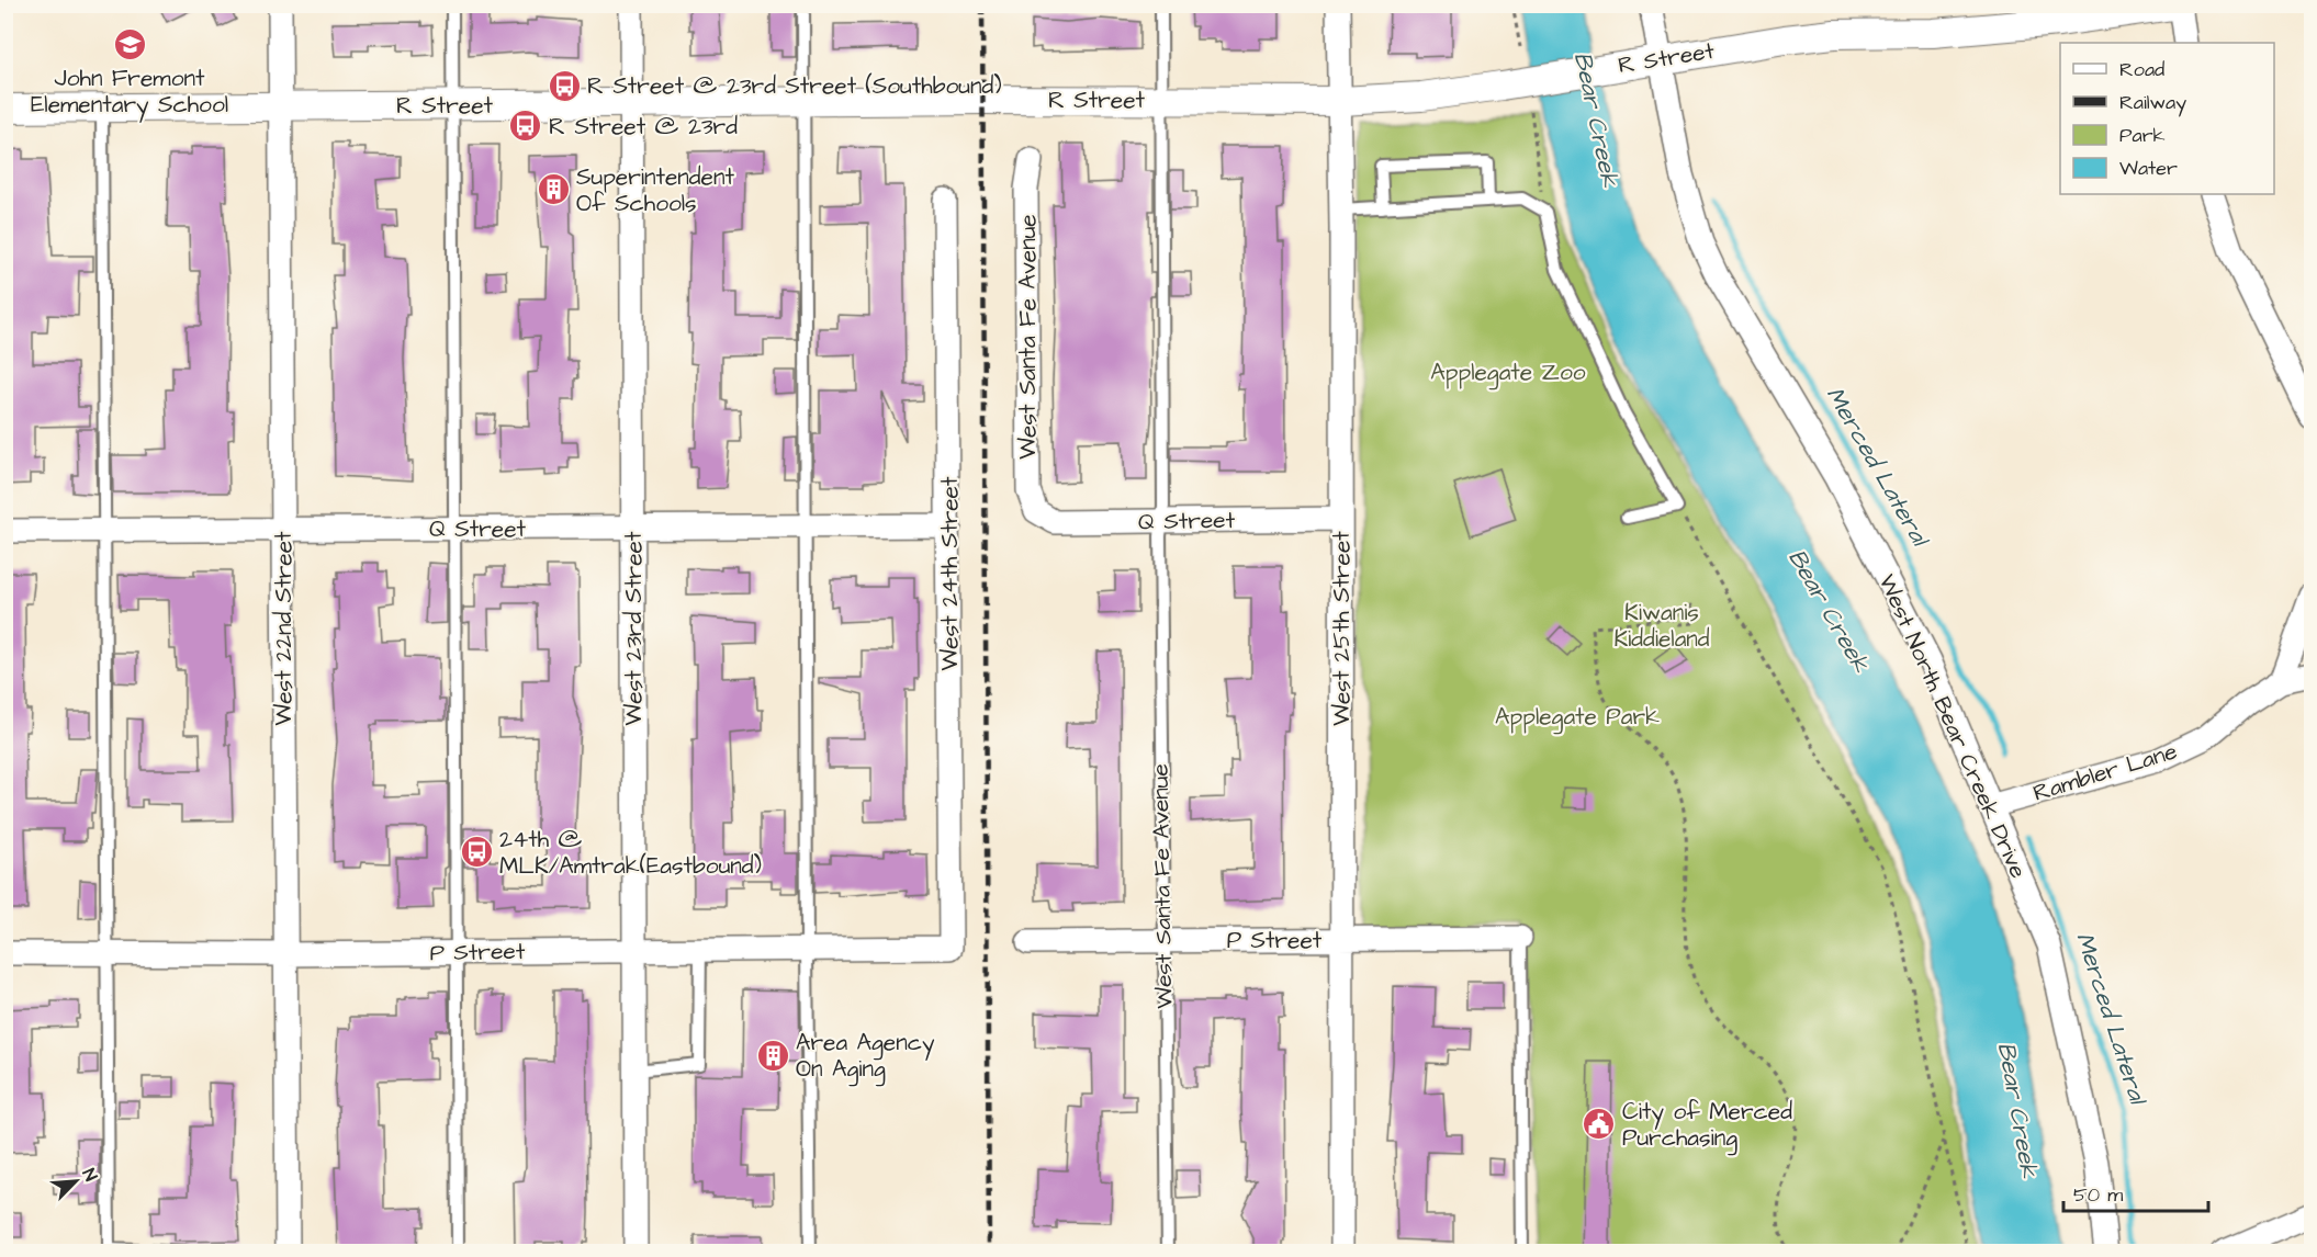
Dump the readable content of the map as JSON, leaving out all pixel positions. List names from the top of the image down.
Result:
{
  "streets": {
    "street": [
      "R Street",
      "West Santa Fe Avenue",
      "Q Street",
      "West 24th Street",
      "West 22nd Street",
      "West 23rd Street",
      "West 25th Street",
      "West North Bear Creek Drive",
      "Rambler Lane",
      "P Street"
    ]
  },
  "crossings": [
    ["R Street", "West Santa Fe Avenue"],
    ["R Street", "West 22nd Street"],
    ["R Street", "West 23rd Street"],
    ["R Street", "West 25th Street"],
    ["R Street", "West North Bear Creek Drive"],
    ["West Santa Fe Avenue", "Q Street"],
    ["West Santa Fe Avenue", "P Street"],
    ["Q Street", "West 24th Street"],
    ["Q Street", "West 22nd Street"],
    ["Q Street", "West 23rd Street"],
    ["Q Street", "West 25th Street"],
    ["West 24th Street", "P Street"],
    ["West 22nd Street", "P Street"],
    ["West 23rd Street", "P Street"],
    ["West 25th Street", "P Street"],
    ["West North Bear Creek Drive", "Rambler Lane"]
  ],
  "water": ["Bear Creek", "Merced Lateral"],
  "parks": ["Applegate Zoo", "Kiwanis Kiddieland", "Applegate Park"],
  "places": {
    "school or university": ["John Fremont Elementary School"],
    "bus stop": ["R Street @ 23rd Street (Southbound)", "R Street @ 23rd", "24th @ MLK/Amtrak(Eastbound)"],
    "building": ["Superintendent Of Schools", "Area Agency On Aging"],
    "public building": ["City of Merced Purchasing"]
  },
  "legend": [
    "Road",
    "Railway",
    "Park",
    "Water"
  ],
  "scale_bar": "50 m",
  "north": "top right"
}
